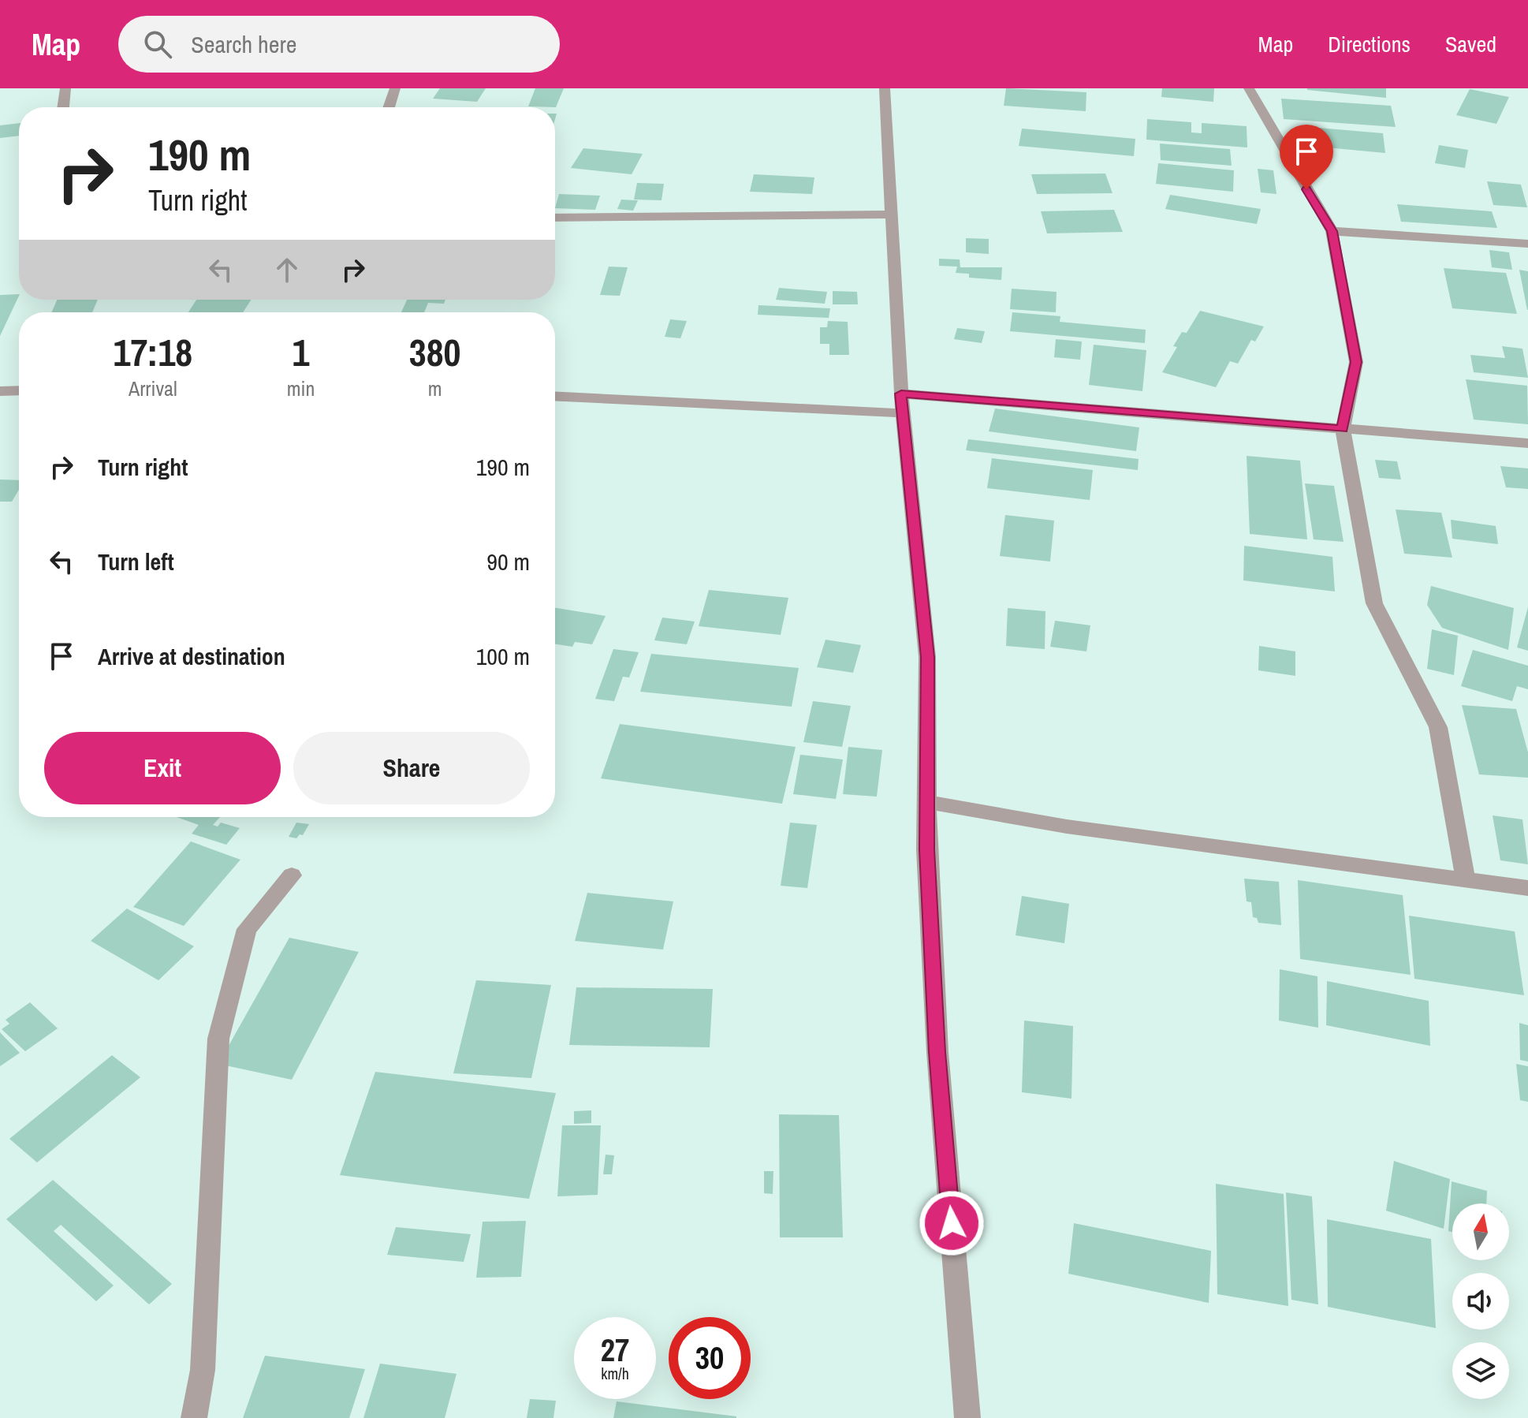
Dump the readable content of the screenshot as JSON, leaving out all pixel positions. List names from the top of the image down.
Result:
{
  "north": "top",
  "page": {
    "header": "Map",
    "search": "Search here",
    "nav": ["Map", "Directions", "Saved"],
    "turn": ["190 m", "Turn right"],
    "eta": [
      "17:18",
      "Arrival",
      "1",
      "min",
      "380",
      "m"
    ],
    "list": [
      {
        "name": "Turn right",
        "value": "190 m"
      },
      {
        "name": "Turn left",
        "value": "90 m"
      },
      {
        "name": "Arrive at destination",
        "value": "100 m"
      }
    ],
    "buttons": ["Exit", "Share"],
    "speed": "27 km/h",
    "limit": "30"
  }
}
